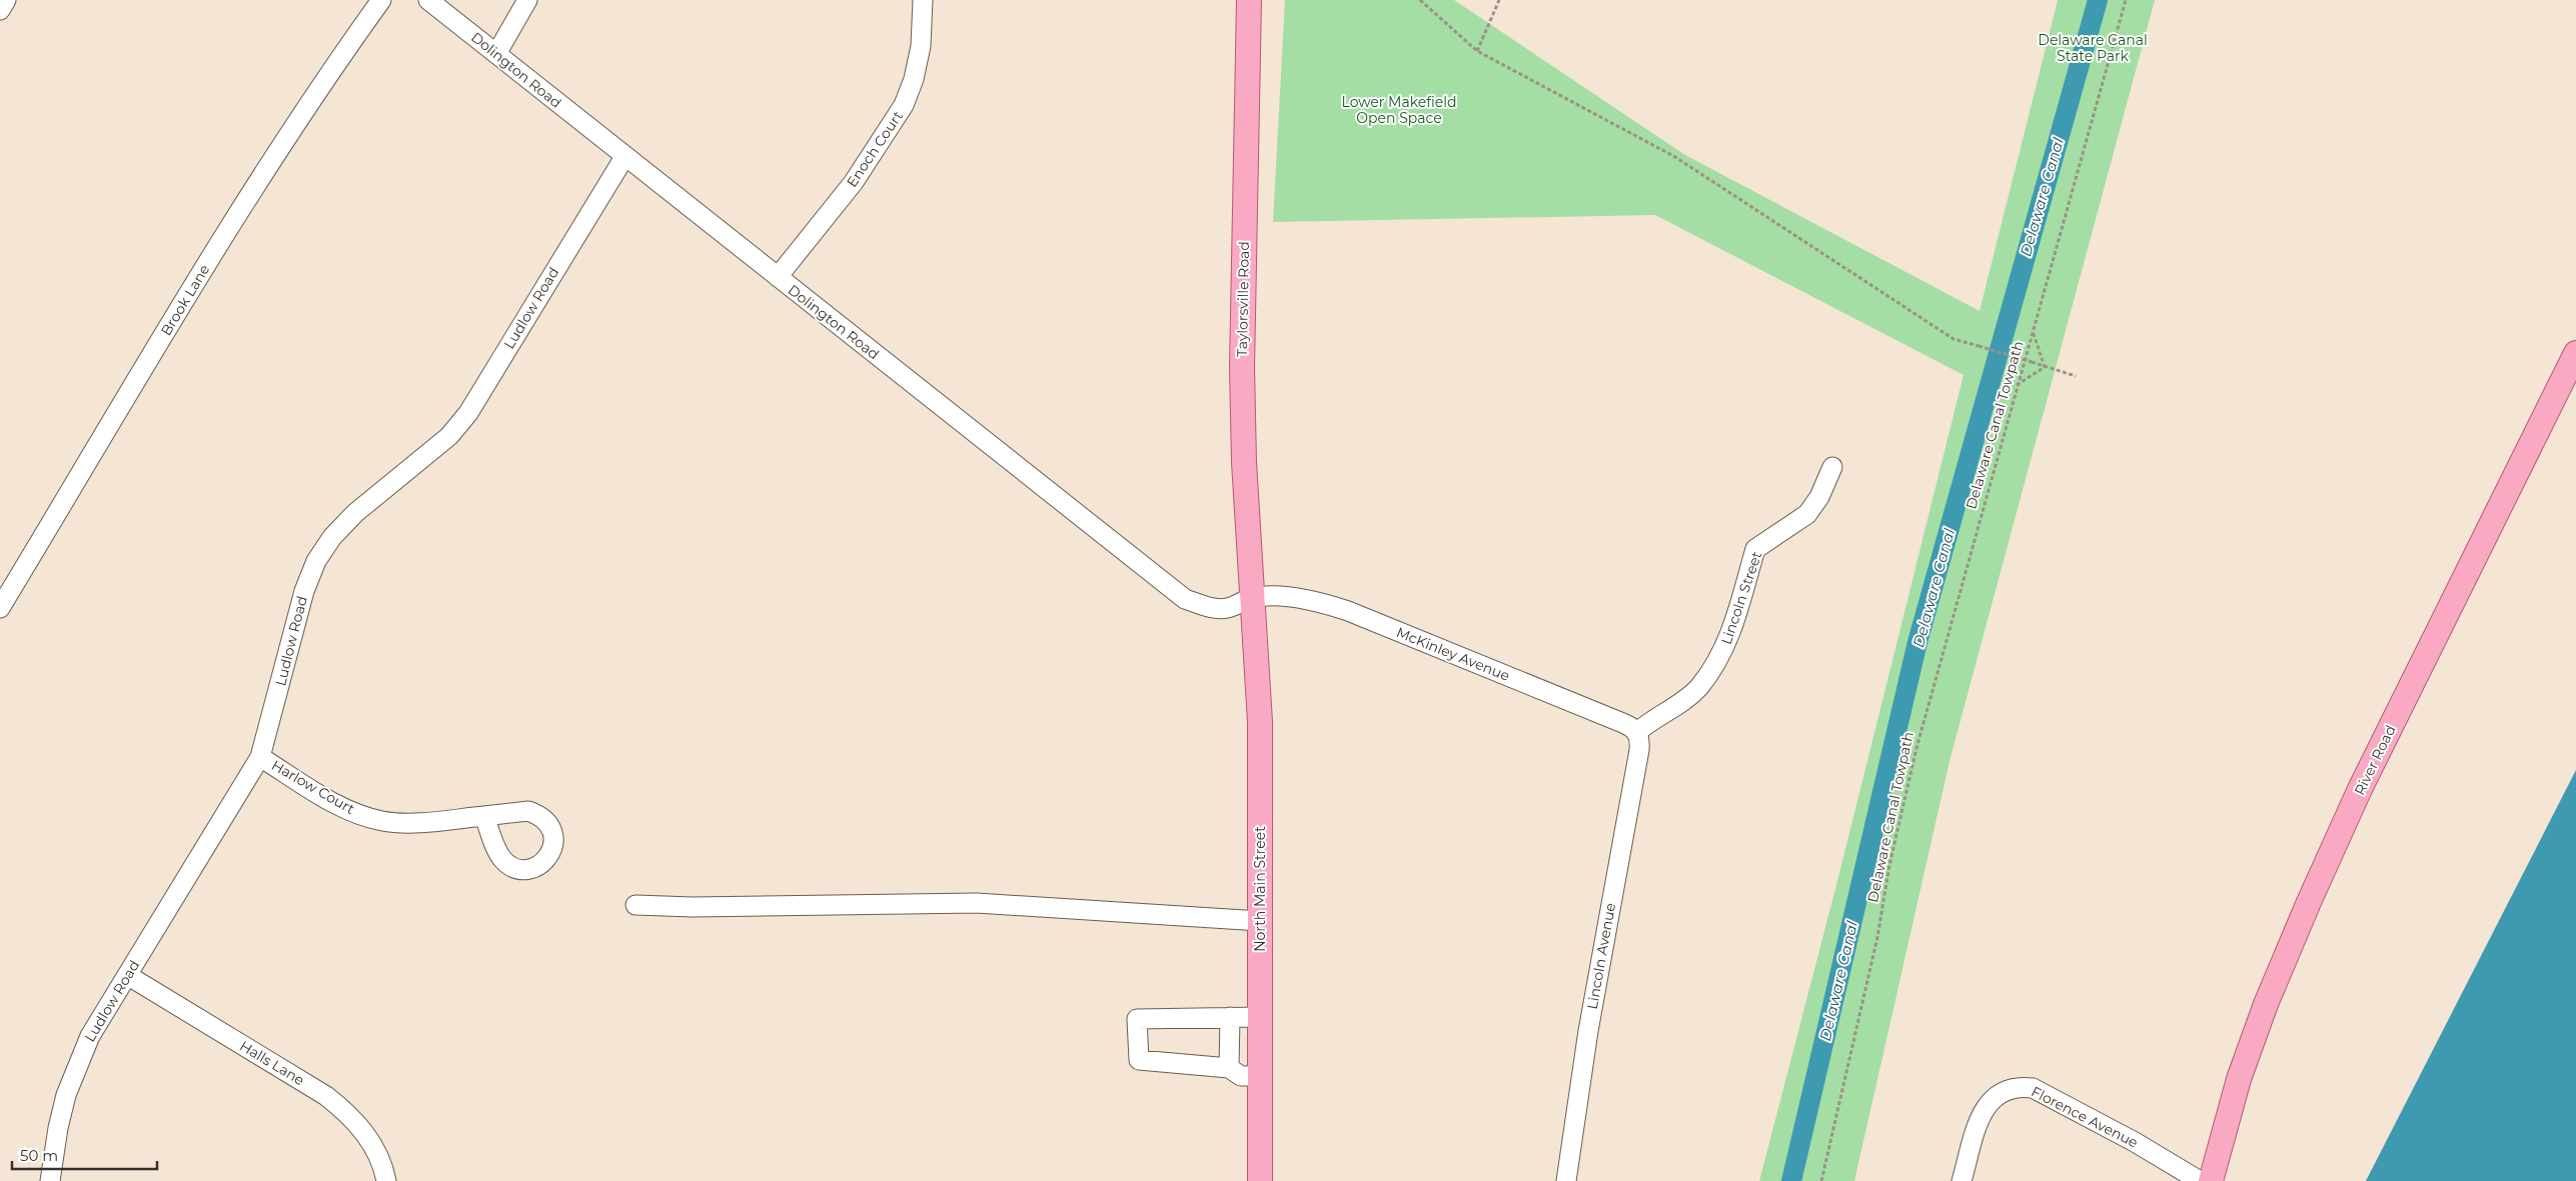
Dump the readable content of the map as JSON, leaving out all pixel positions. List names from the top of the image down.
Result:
{
  "streets": {
    "main road": ["Taylorsville Road", "River Road", "North Main Street"],
    "street": [
      "Dolington Road",
      "Enoch Court",
      "Brook Lane",
      "Ludlow Road",
      "Lincoln Street",
      "McKinley Avenue",
      "Harlow Court",
      "Lincoln Avenue",
      "Halls Lane",
      "Florence Avenue"
    ],
    "path": ["Delaware Canal Towpath"]
  },
  "crossings": [
    ["Dolington Road", "Enoch Court"],
    ["Dolington Road", "Taylorsville Road"],
    ["Dolington Road", "Ludlow Road"],
    ["Dolington Road", "McKinley Avenue"],
    ["Dolington Road", "North Main Street"],
    ["Taylorsville Road", "McKinley Avenue"],
    ["Taylorsville Road", "North Main Street"],
    ["Ludlow Road", "Harlow Court"],
    ["Ludlow Road", "Halls Lane"],
    ["Lincoln Street", "McKinley Avenue"],
    ["Lincoln Street", "Lincoln Avenue"],
    ["McKinley Avenue", "North Main Street"],
    ["McKinley Avenue", "Lincoln Avenue"]
  ],
  "water": ["Delaware Canal"],
  "parks": ["Delaware Canal State Park", "Lower Makefield Open Space"],
  "scale_bar": "50 m"
}
